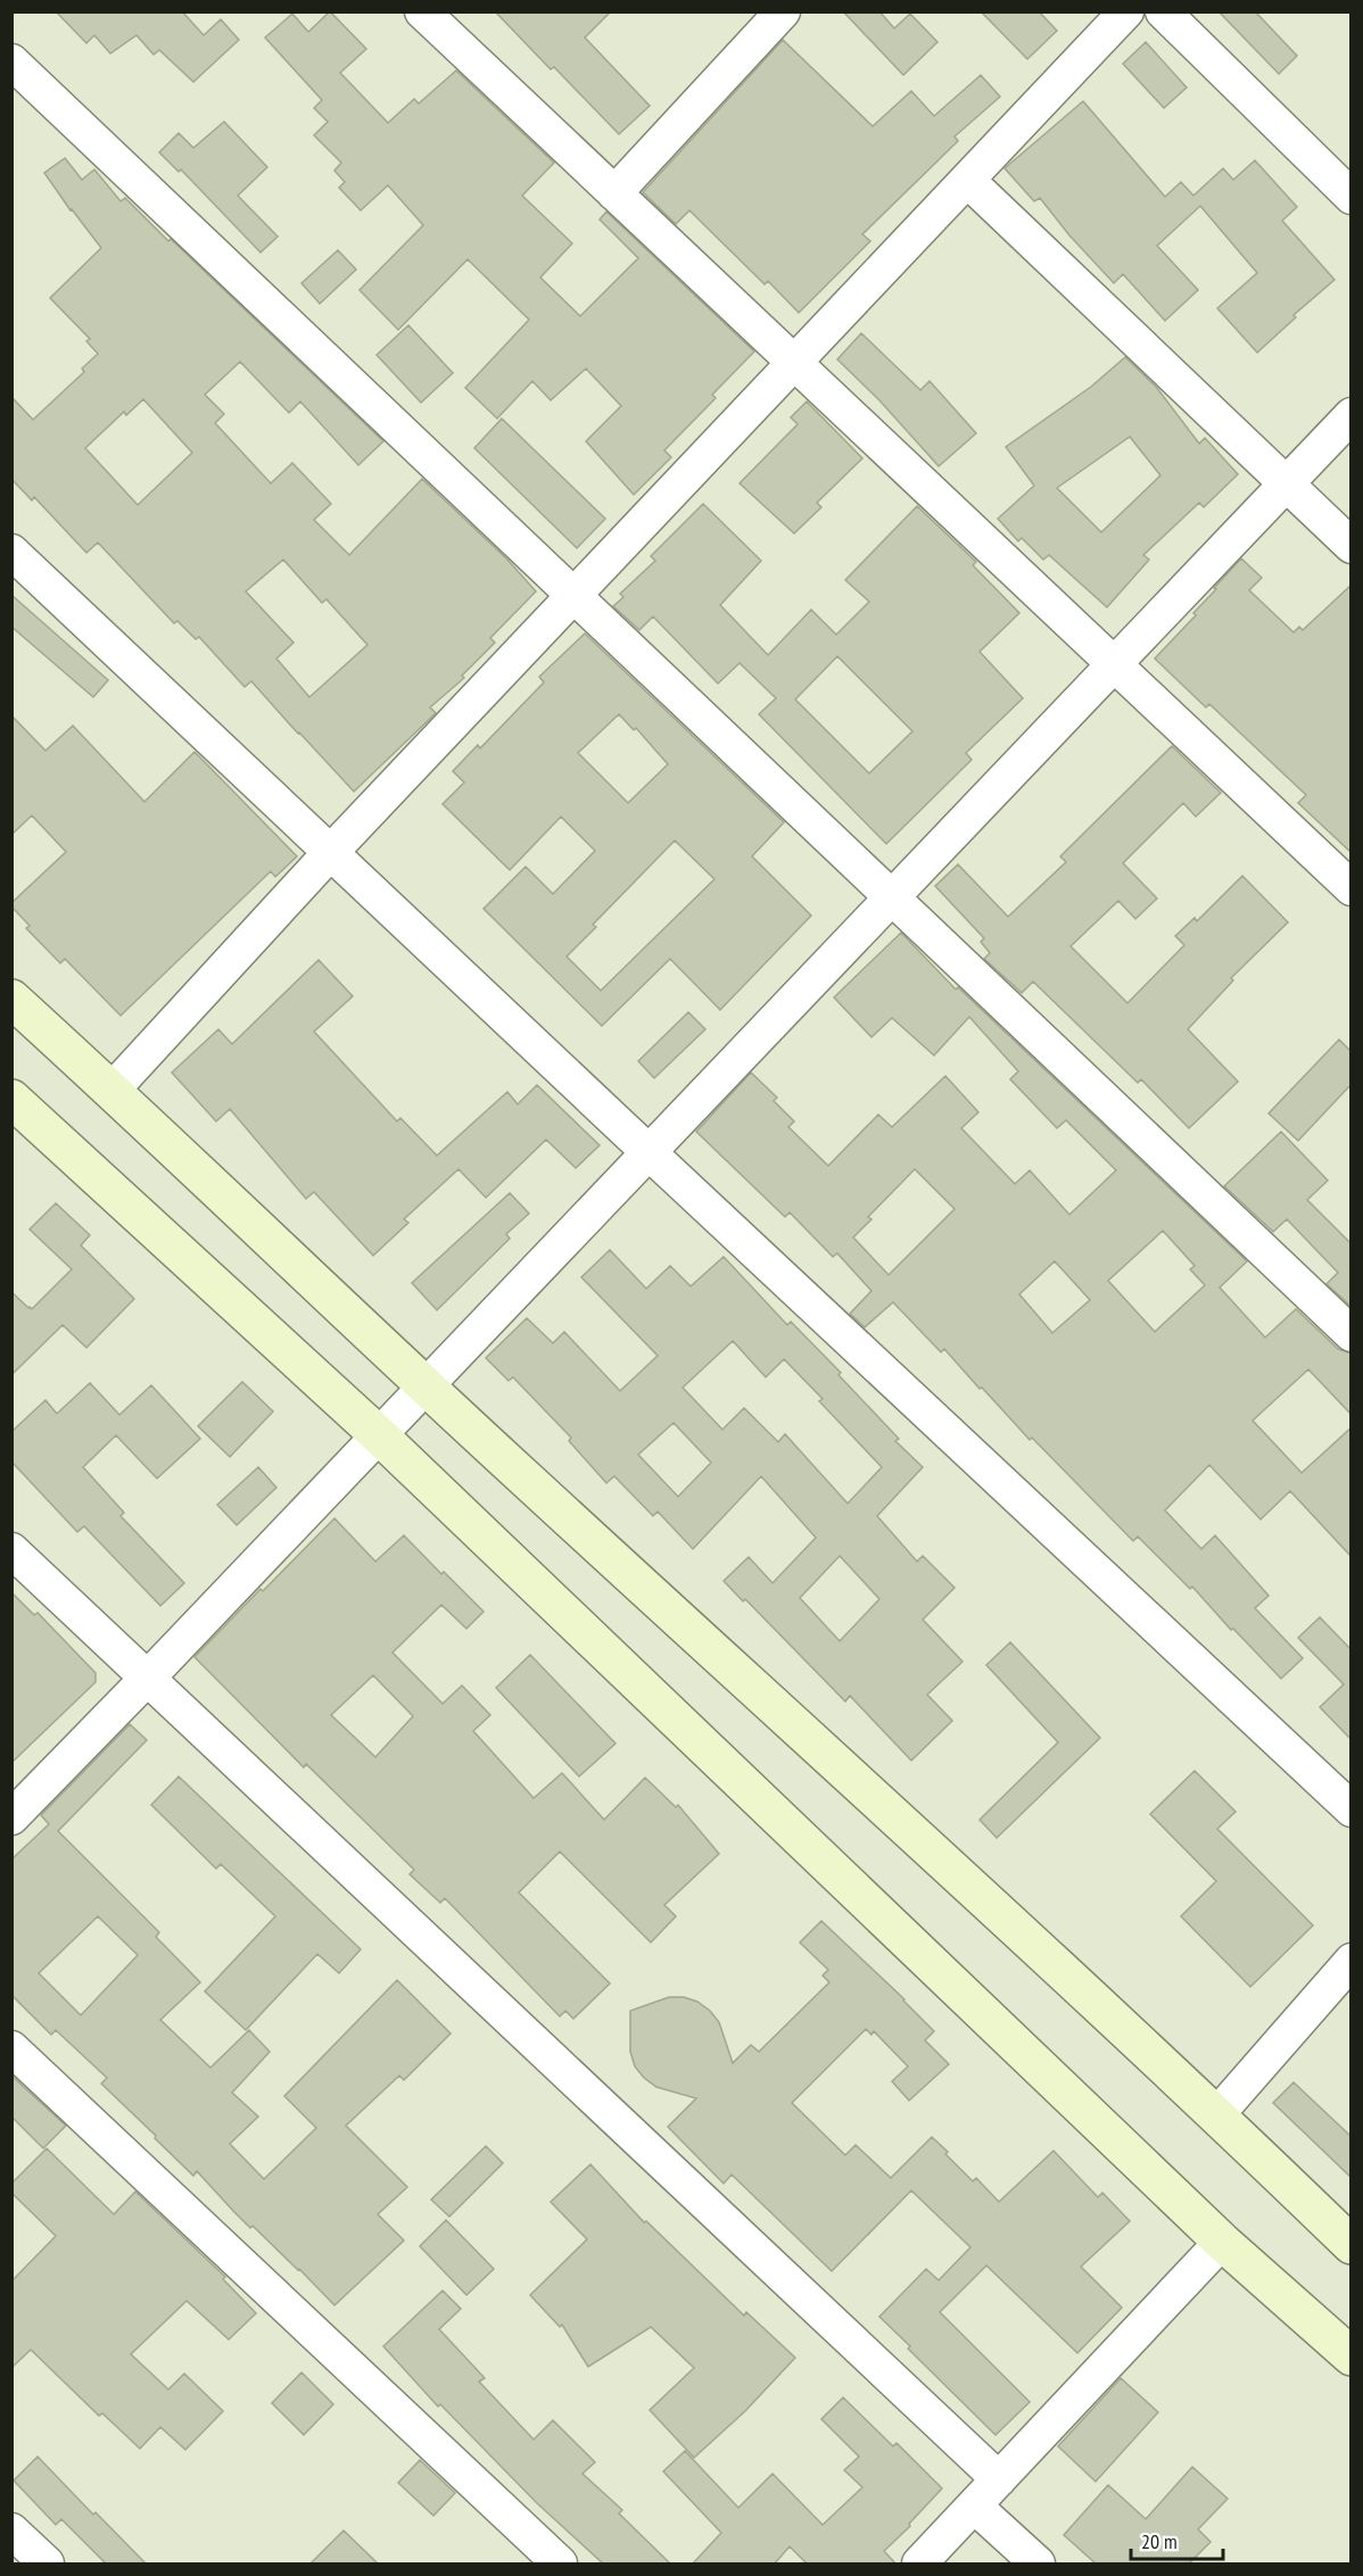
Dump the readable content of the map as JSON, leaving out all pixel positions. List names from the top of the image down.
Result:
{
  "scale_bar": "20 m"
}
